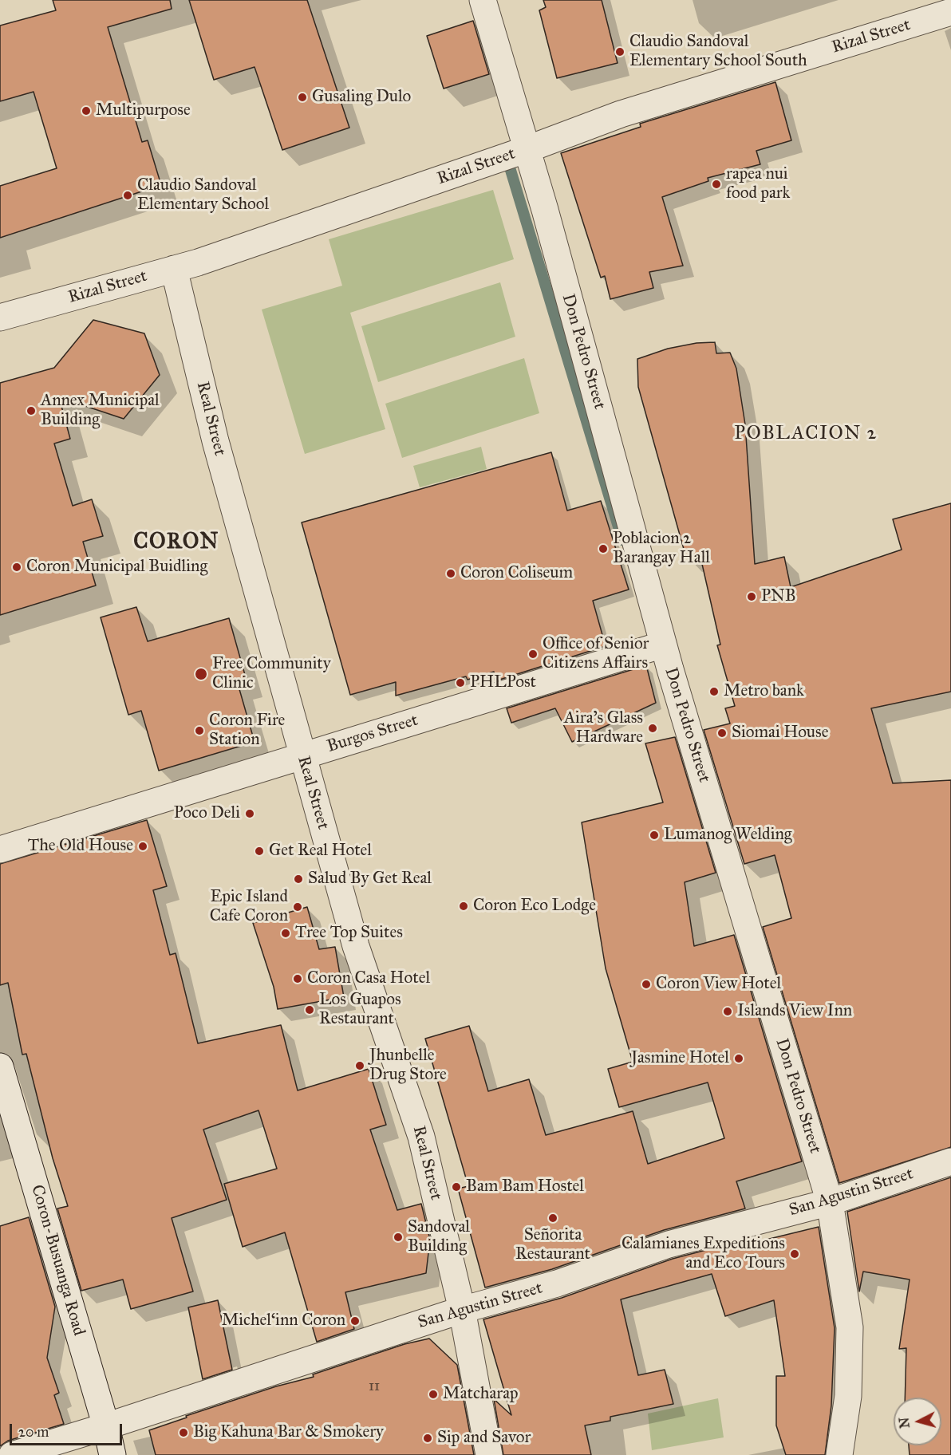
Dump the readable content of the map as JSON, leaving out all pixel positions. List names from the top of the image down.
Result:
{
  "streets": {
    "street": [
      "Rizal Street",
      "Don Pedro Street",
      "Real Street",
      "Burgos Street",
      "San Agustin Street",
      "Coron-Busuanga Road"
    ]
  },
  "crossings": [
    ["Rizal Street", "Don Pedro Street"],
    ["Rizal Street", "Real Street"],
    ["Don Pedro Street", "Burgos Street"],
    ["Don Pedro Street", "San Agustin Street"],
    ["Real Street", "Burgos Street"],
    ["Real Street", "San Agustin Street"],
    ["San Agustin Street", "Coron-Busuanga Road"]
  ],
  "districts": ["POBLACION 2", "CORON"],
  "places": [
    "Claudio Sandoval Elementary School South",
    "Gusaling Dulo",
    "Multipurpose",
    "rapea nui food park",
    "Claudio Sandoval Elementary School",
    "Annex Municipal Building",
    "Poblacion 2 Barangay Hall",
    "Coron Municipal Buidling",
    "Coron Coliseum",
    "PNB",
    "Office of Senior Citizens Affairs",
    "Free Community Clinic",
    "PHLPost",
    "Metro bank",
    "Aira's Glass Hardware",
    "Coron Fire Station",
    "Siomai House",
    "Poco Deli",
    "Lumanog Welding",
    "The Old House",
    "Get Real Hotel",
    "Salud By Get Real",
    "Coron Eco Lodge",
    "Epic Island Cafe Coron",
    "Tree Top Suites",
    "Coron Casa Hotel",
    "Coron View Hotel",
    "Los Guapos Restaurant",
    "Islands View Inn",
    "Jasmine Hotel",
    "Jhunbelle Drug Store",
    "Bam Bam Hostel",
    "Señorita Restaurant",
    "Sandoval Building",
    "Calamianes Expeditions and Eco Tours",
    "Michel‘inn Coron",
    "Matcharap",
    "Big Kahuna Bar & Smokery",
    "Sip and Savor"
  ],
  "house_numbers": ["11"],
  "scale_bar": "20 m",
  "north": "left"
}
